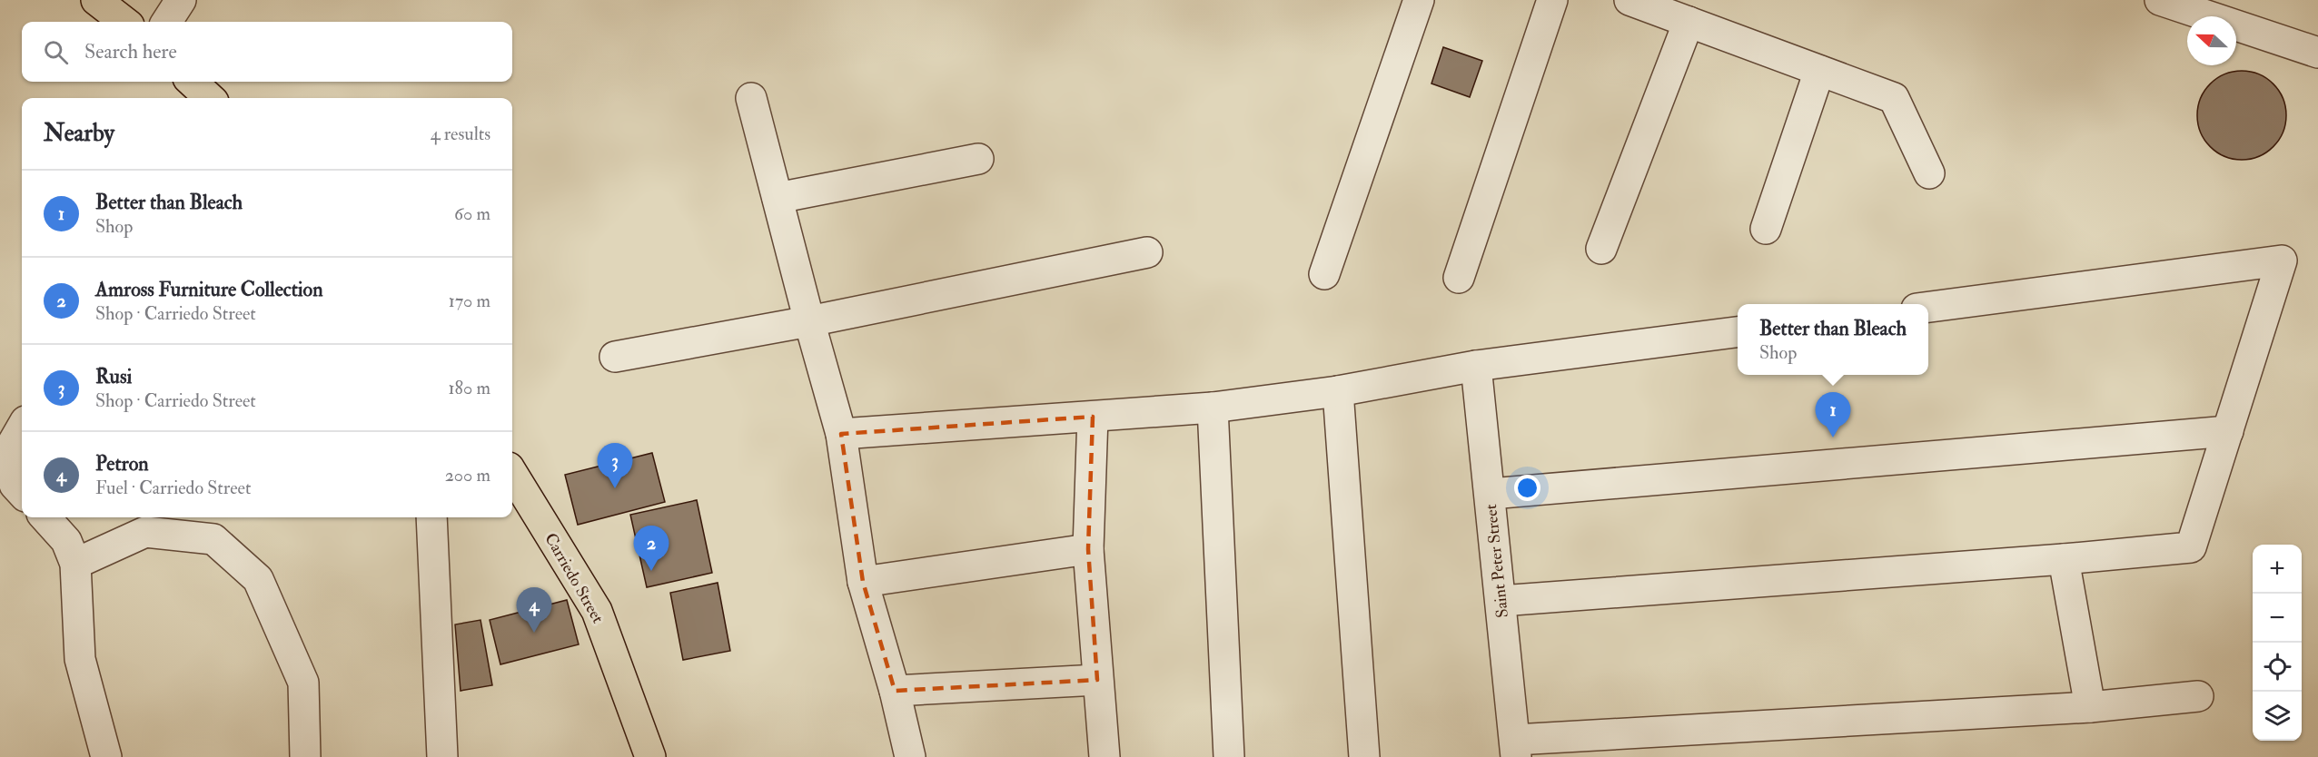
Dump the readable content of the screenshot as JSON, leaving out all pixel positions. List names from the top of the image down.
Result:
{
  "streets": {
    "main road": ["Carriedo Street"],
    "street": ["Saint Peter Street"]
  },
  "north": "left",
  "page": {
    "search": "Search here",
    "heading": ["Nearby", "4 results"],
    "list": [
      {
        "mark": "1",
        "name": "Better than Bleach",
        "note": "Shop",
        "value": "60 m"
      },
      {
        "mark": "2",
        "name": "Amross Furniture Collection",
        "note": "Shop · Carriedo Street",
        "value": "170 m"
      },
      {
        "mark": "3",
        "name": "Rusi",
        "note": "Shop · Carriedo Street",
        "value": "180 m"
      },
      {
        "mark": "4",
        "name": "Petron",
        "note": "Fuel · Carriedo Street",
        "value": "200 m"
      }
    ],
    "popup": ["Better than Bleach", "Shop"],
    "pins": [
      "1",
      "3",
      "2",
      "4"
    ],
    "map_buttons": ["+", "−"]
  }
}
